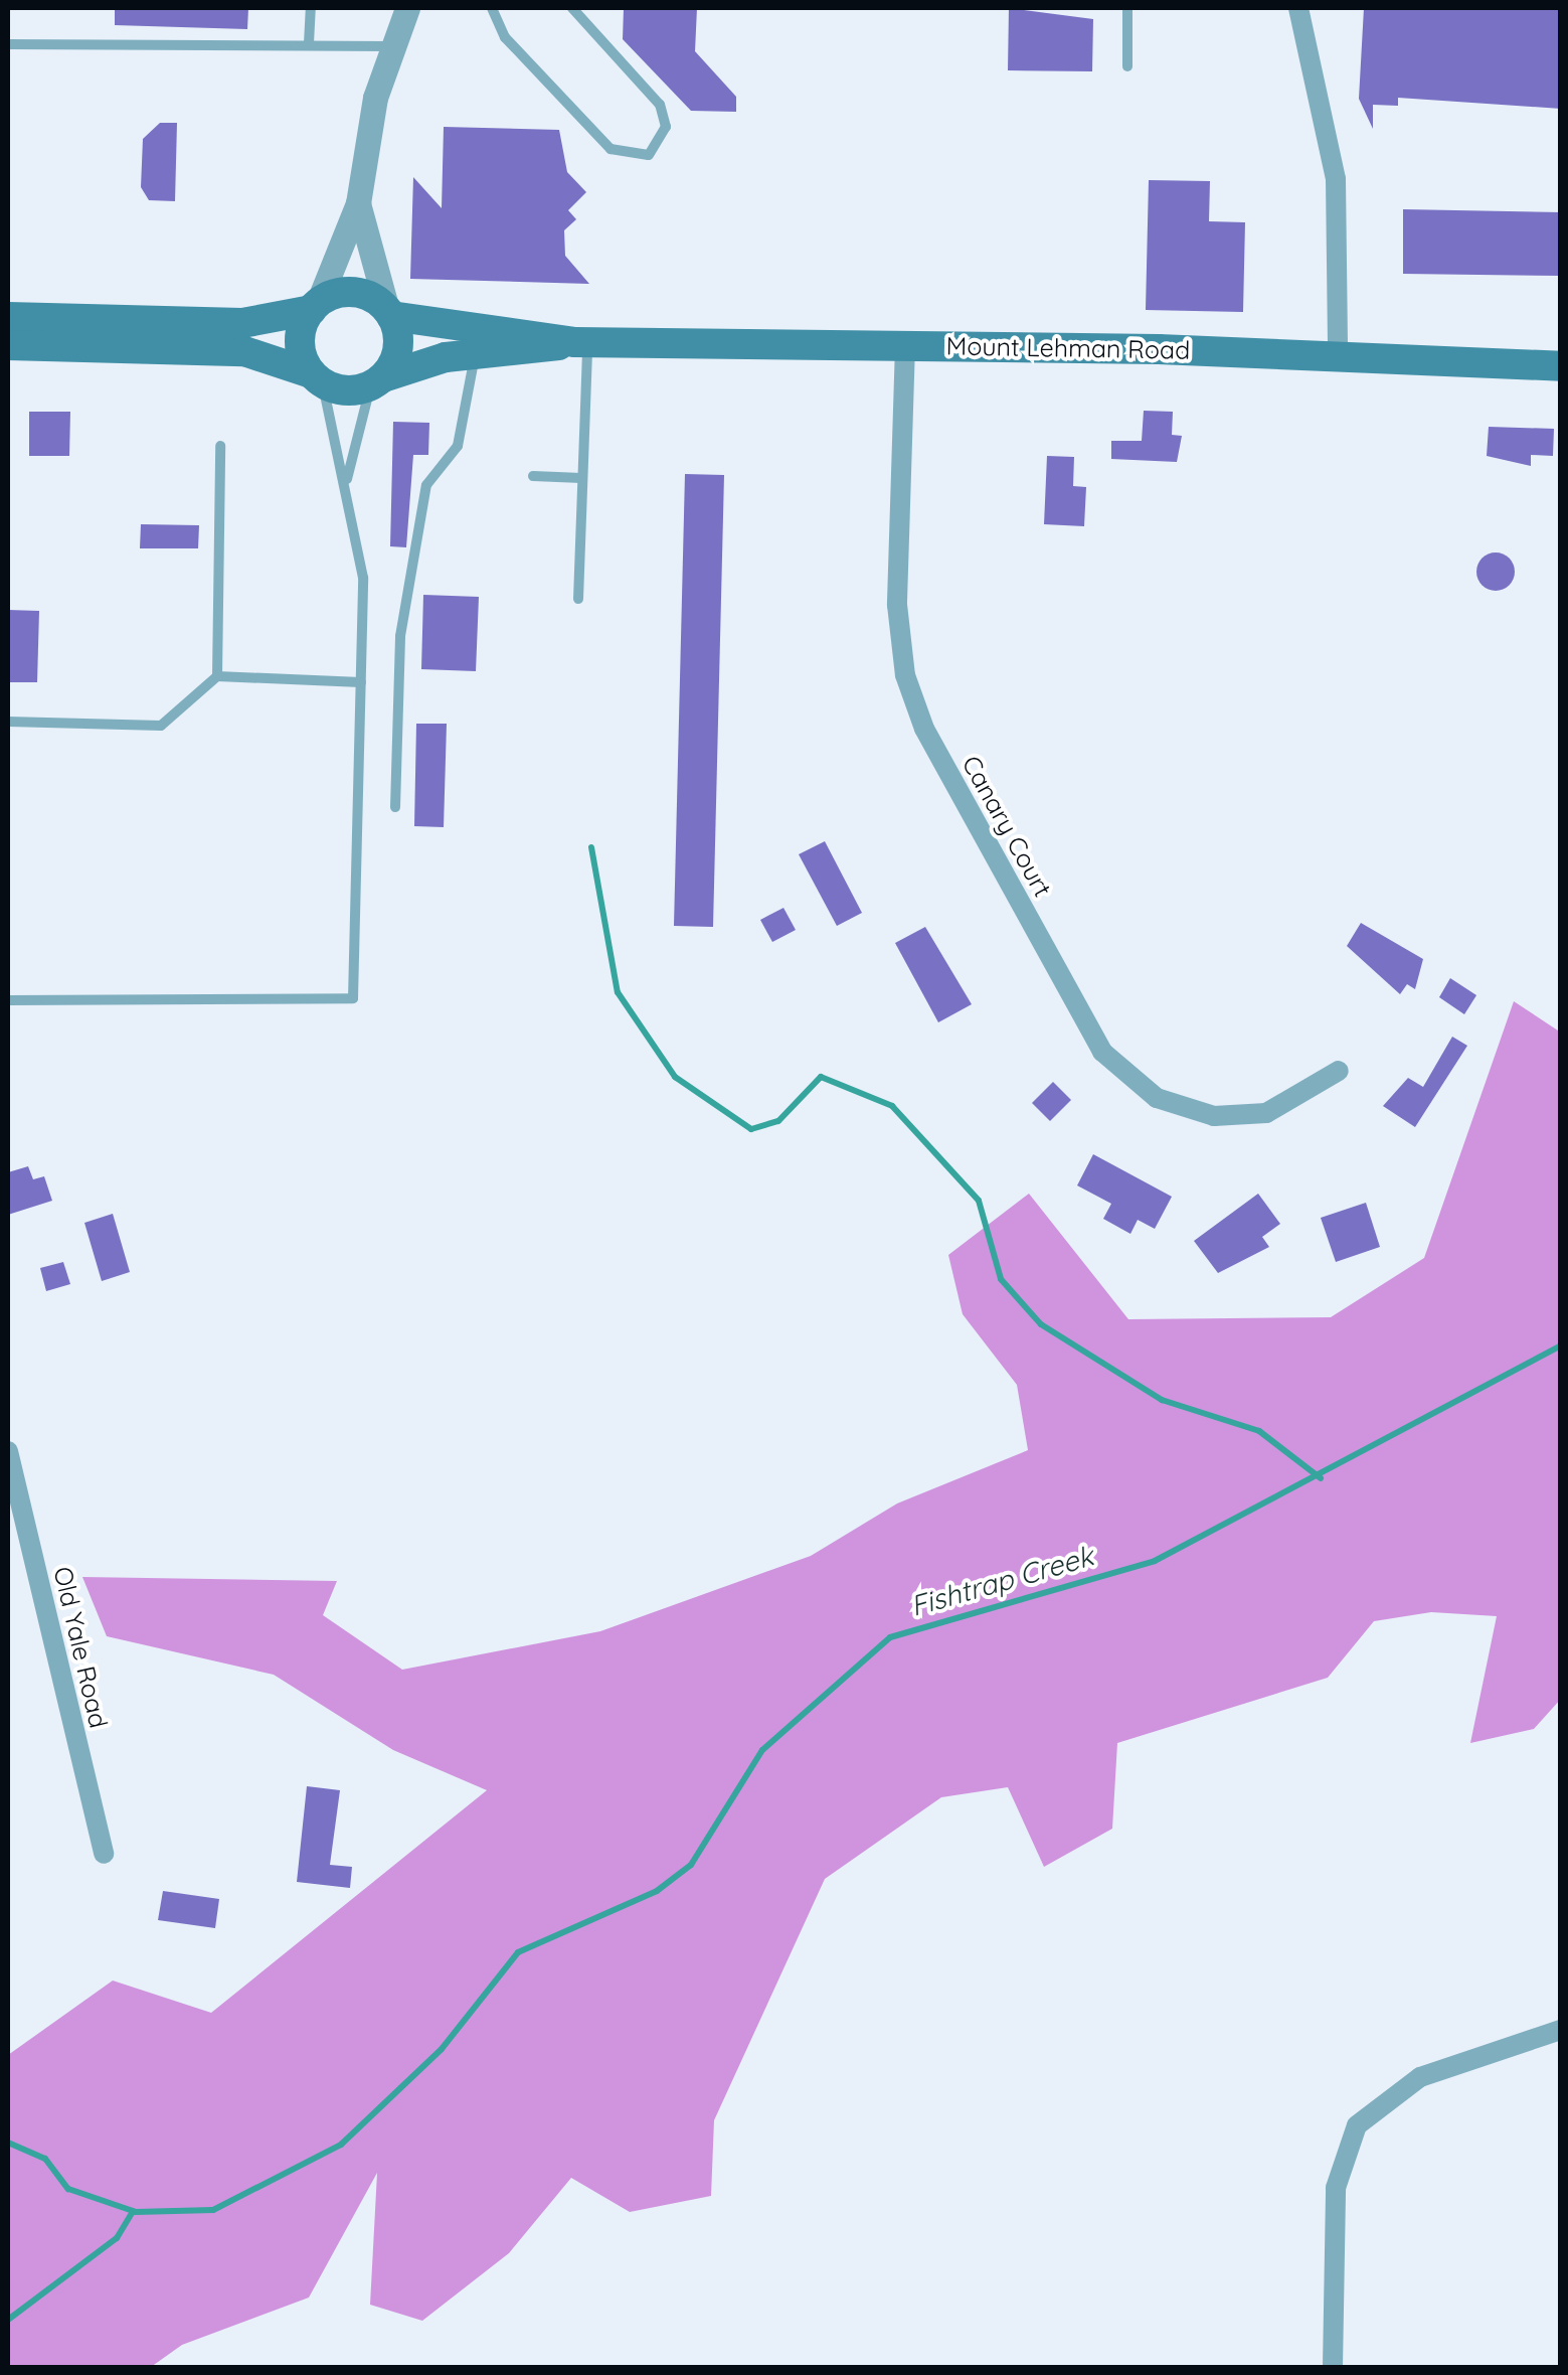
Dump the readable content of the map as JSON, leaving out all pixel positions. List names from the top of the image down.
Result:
{
  "streets": {
    "main road": ["Mount Lehman Road"],
    "street": ["Canary Court", "Old Yale Road"]
  },
  "crossings": [
    ["Mount Lehman Road", "Canary Court"]
  ],
  "water": ["Fishtrap Creek"]
}
